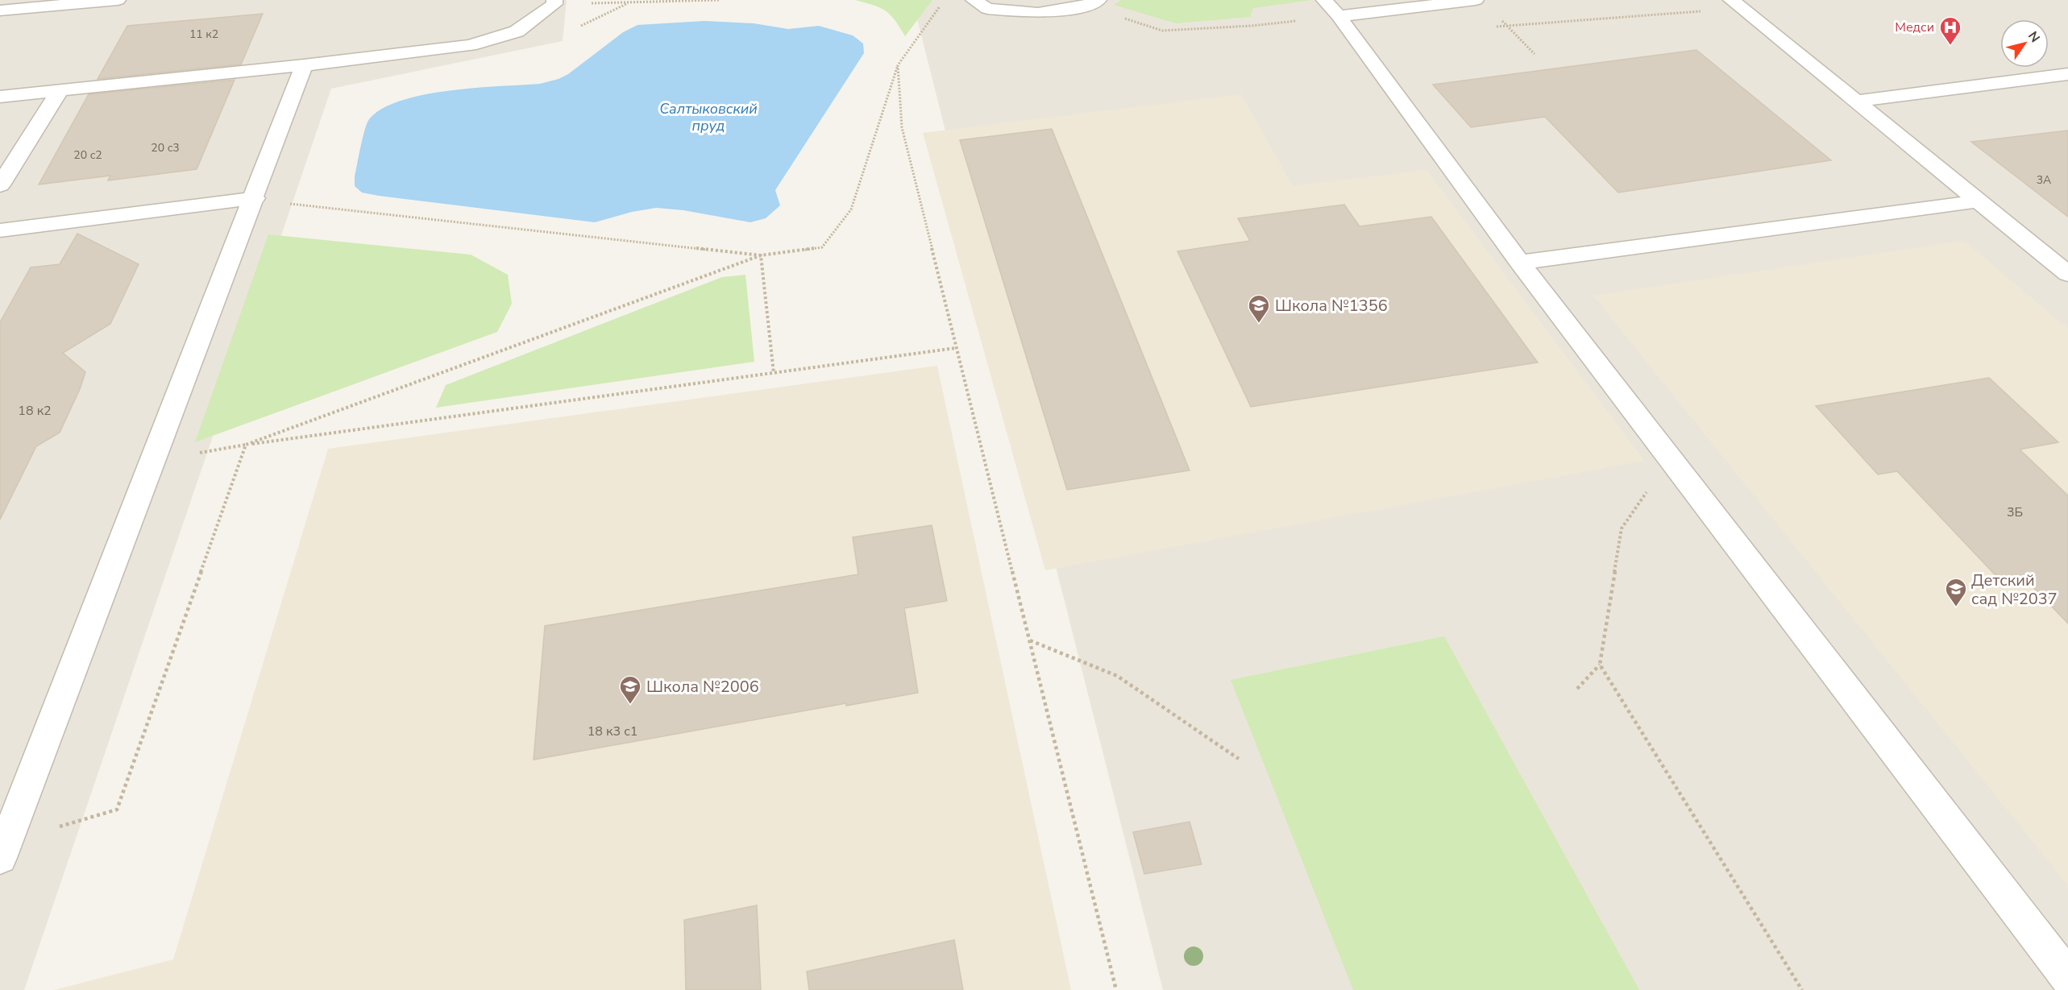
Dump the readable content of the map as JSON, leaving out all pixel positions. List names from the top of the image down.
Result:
{
  "water": ["Салтыковский пруд"],
  "places": {
    "hospital": ["Медси"],
    "school or university": ["Школа №1356", "Детский сад №2037", "Школа №2006"]
  },
  "house_numbers": [
    "11 к2",
    "20 с3",
    "20 с2",
    "3А",
    "18 к2",
    "3Б",
    "18 к3 с1"
  ],
  "north": "top right"
}
